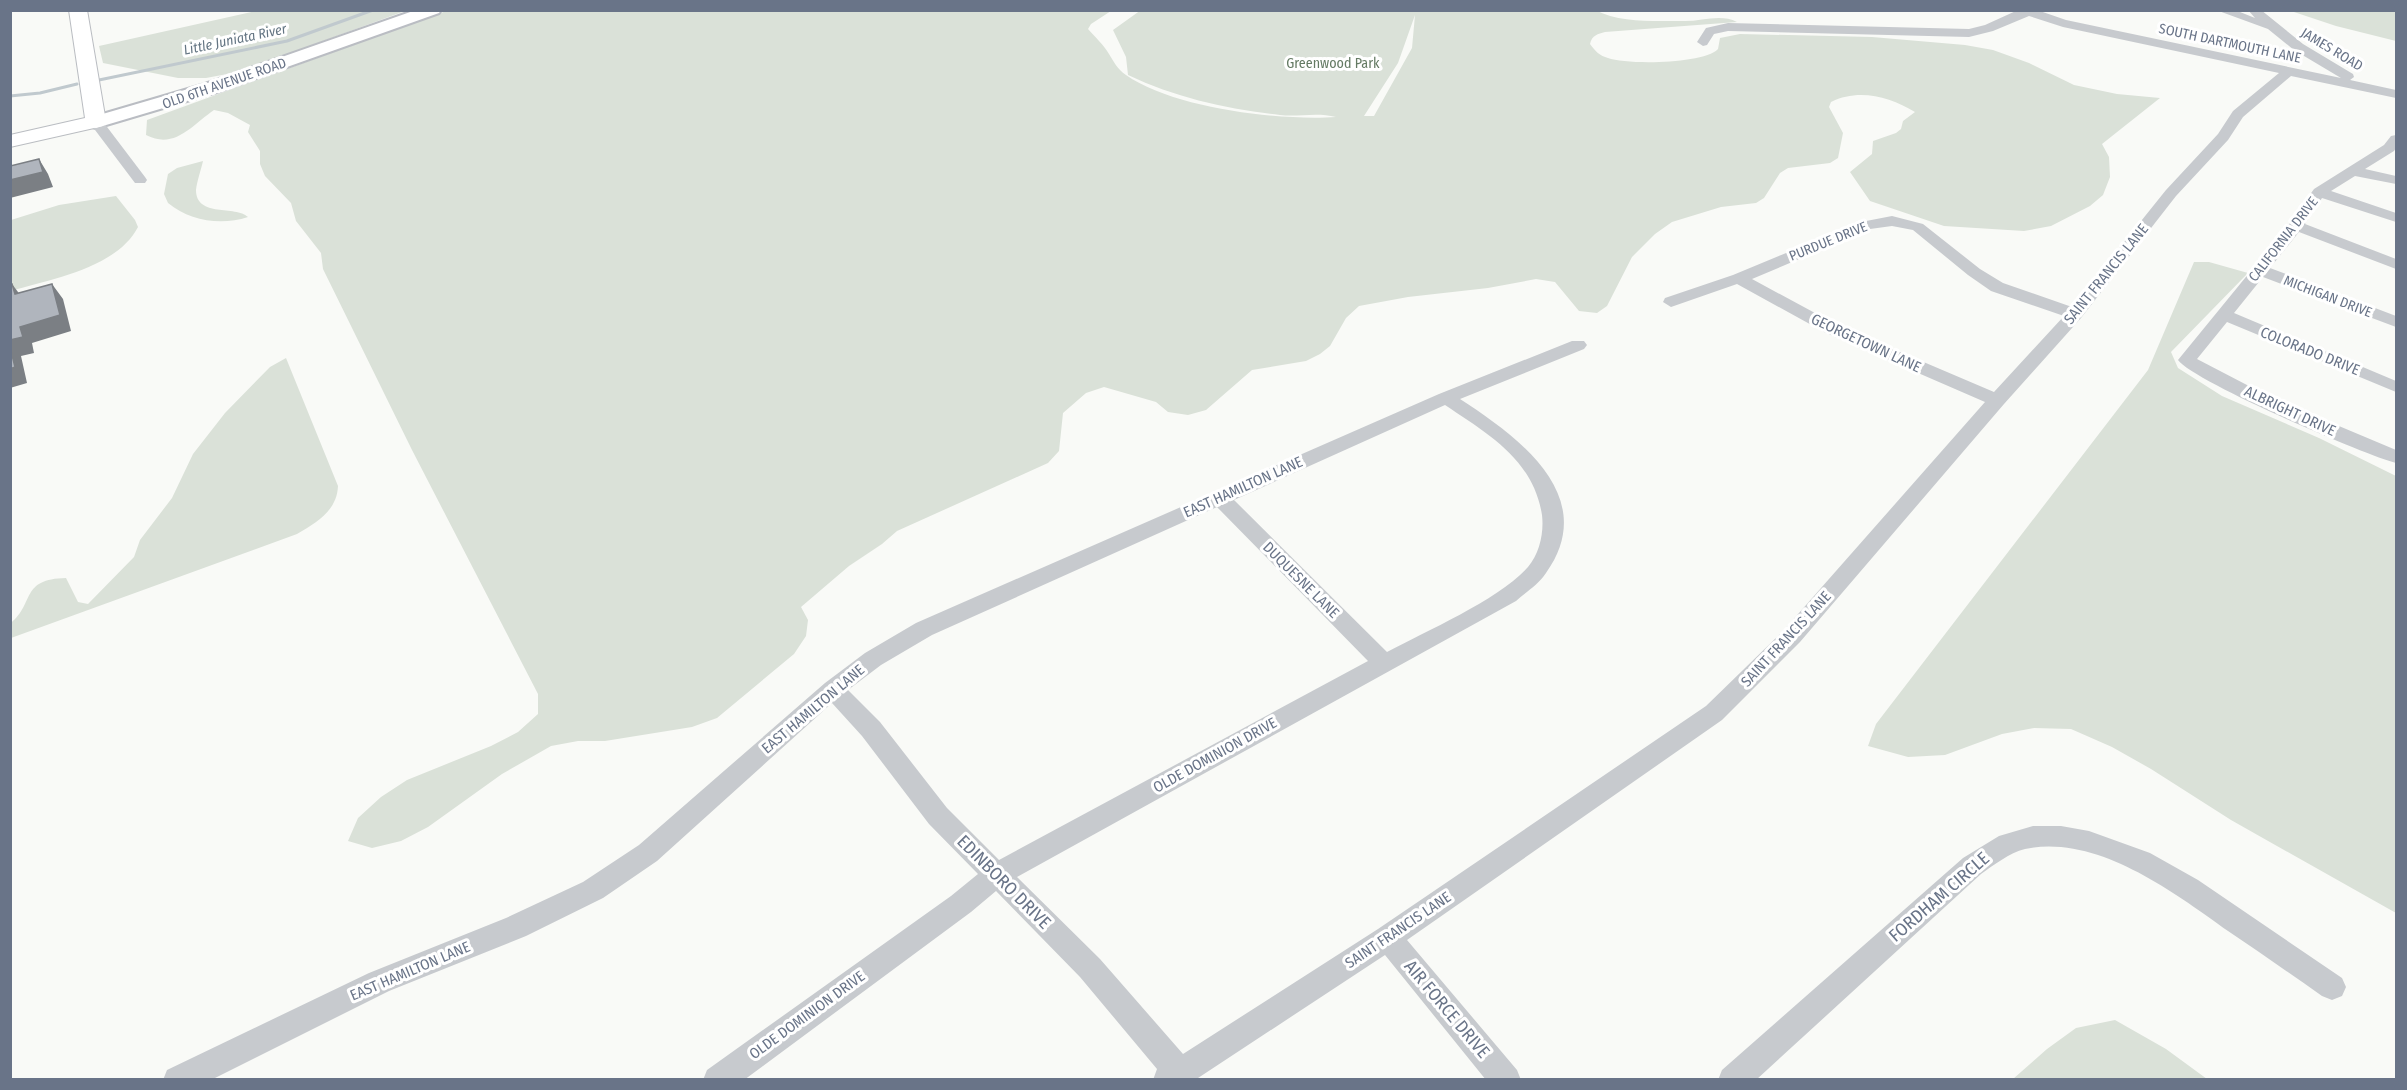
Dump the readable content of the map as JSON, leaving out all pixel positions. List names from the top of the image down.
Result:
{
  "streets": {
    "main road": ["OLD 6TH AVENUE ROAD"],
    "street": [
      "SOUTH DARTMOUTH LANE",
      "JAMES ROAD",
      "CALIFORNIA DRIVE",
      "PURDUE DRIVE",
      "SAINT FRANCIS LANE",
      "MICHIGAN DRIVE",
      "GEORGETOWN LANE",
      "COLORADO DRIVE",
      "ALBRIGHT DRIVE",
      "EAST HAMILTON LANE",
      "DUQUESNE LANE",
      "OLDE DOMINION DRIVE",
      "EDINBORO DRIVE",
      "FORDHAM CIRCLE",
      "AIR FORCE DRIVE"
    ]
  },
  "crossings": [
    ["SOUTH DARTMOUTH LANE", "JAMES ROAD"],
    ["SOUTH DARTMOUTH LANE", "SAINT FRANCIS LANE"],
    ["CALIFORNIA DRIVE", "MICHIGAN DRIVE"],
    ["CALIFORNIA DRIVE", "COLORADO DRIVE"],
    ["CALIFORNIA DRIVE", "ALBRIGHT DRIVE"],
    ["PURDUE DRIVE", "SAINT FRANCIS LANE"],
    ["PURDUE DRIVE", "GEORGETOWN LANE"],
    ["SAINT FRANCIS LANE", "GEORGETOWN LANE"],
    ["SAINT FRANCIS LANE", "EDINBORO DRIVE"],
    ["SAINT FRANCIS LANE", "AIR FORCE DRIVE"],
    ["EAST HAMILTON LANE", "DUQUESNE LANE"],
    ["EAST HAMILTON LANE", "OLDE DOMINION DRIVE"],
    ["EAST HAMILTON LANE", "EDINBORO DRIVE"],
    ["DUQUESNE LANE", "OLDE DOMINION DRIVE"],
    ["OLDE DOMINION DRIVE", "EDINBORO DRIVE"]
  ],
  "water": ["Little Juniata River"],
  "parks": ["Greenwood Park"]
}
